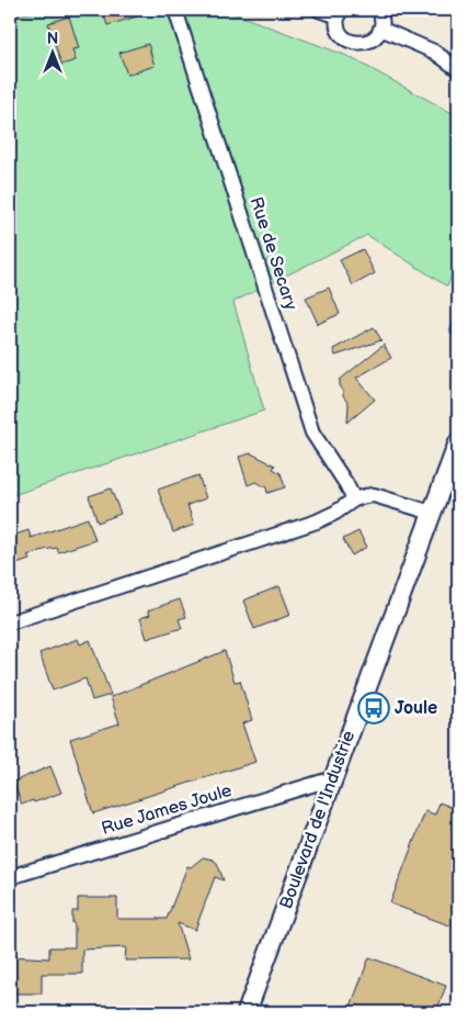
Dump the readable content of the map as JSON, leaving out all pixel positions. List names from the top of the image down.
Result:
{
  "streets": {
    "street": ["Rue de Secary", "Rue James Joule", "Boulevard de l'Industrie"]
  },
  "crossings": [
    ["Rue James Joule", "Boulevard de l'Industrie"]
  ],
  "places": {
    "bus stop": ["Joule"]
  },
  "north": "top"
}
